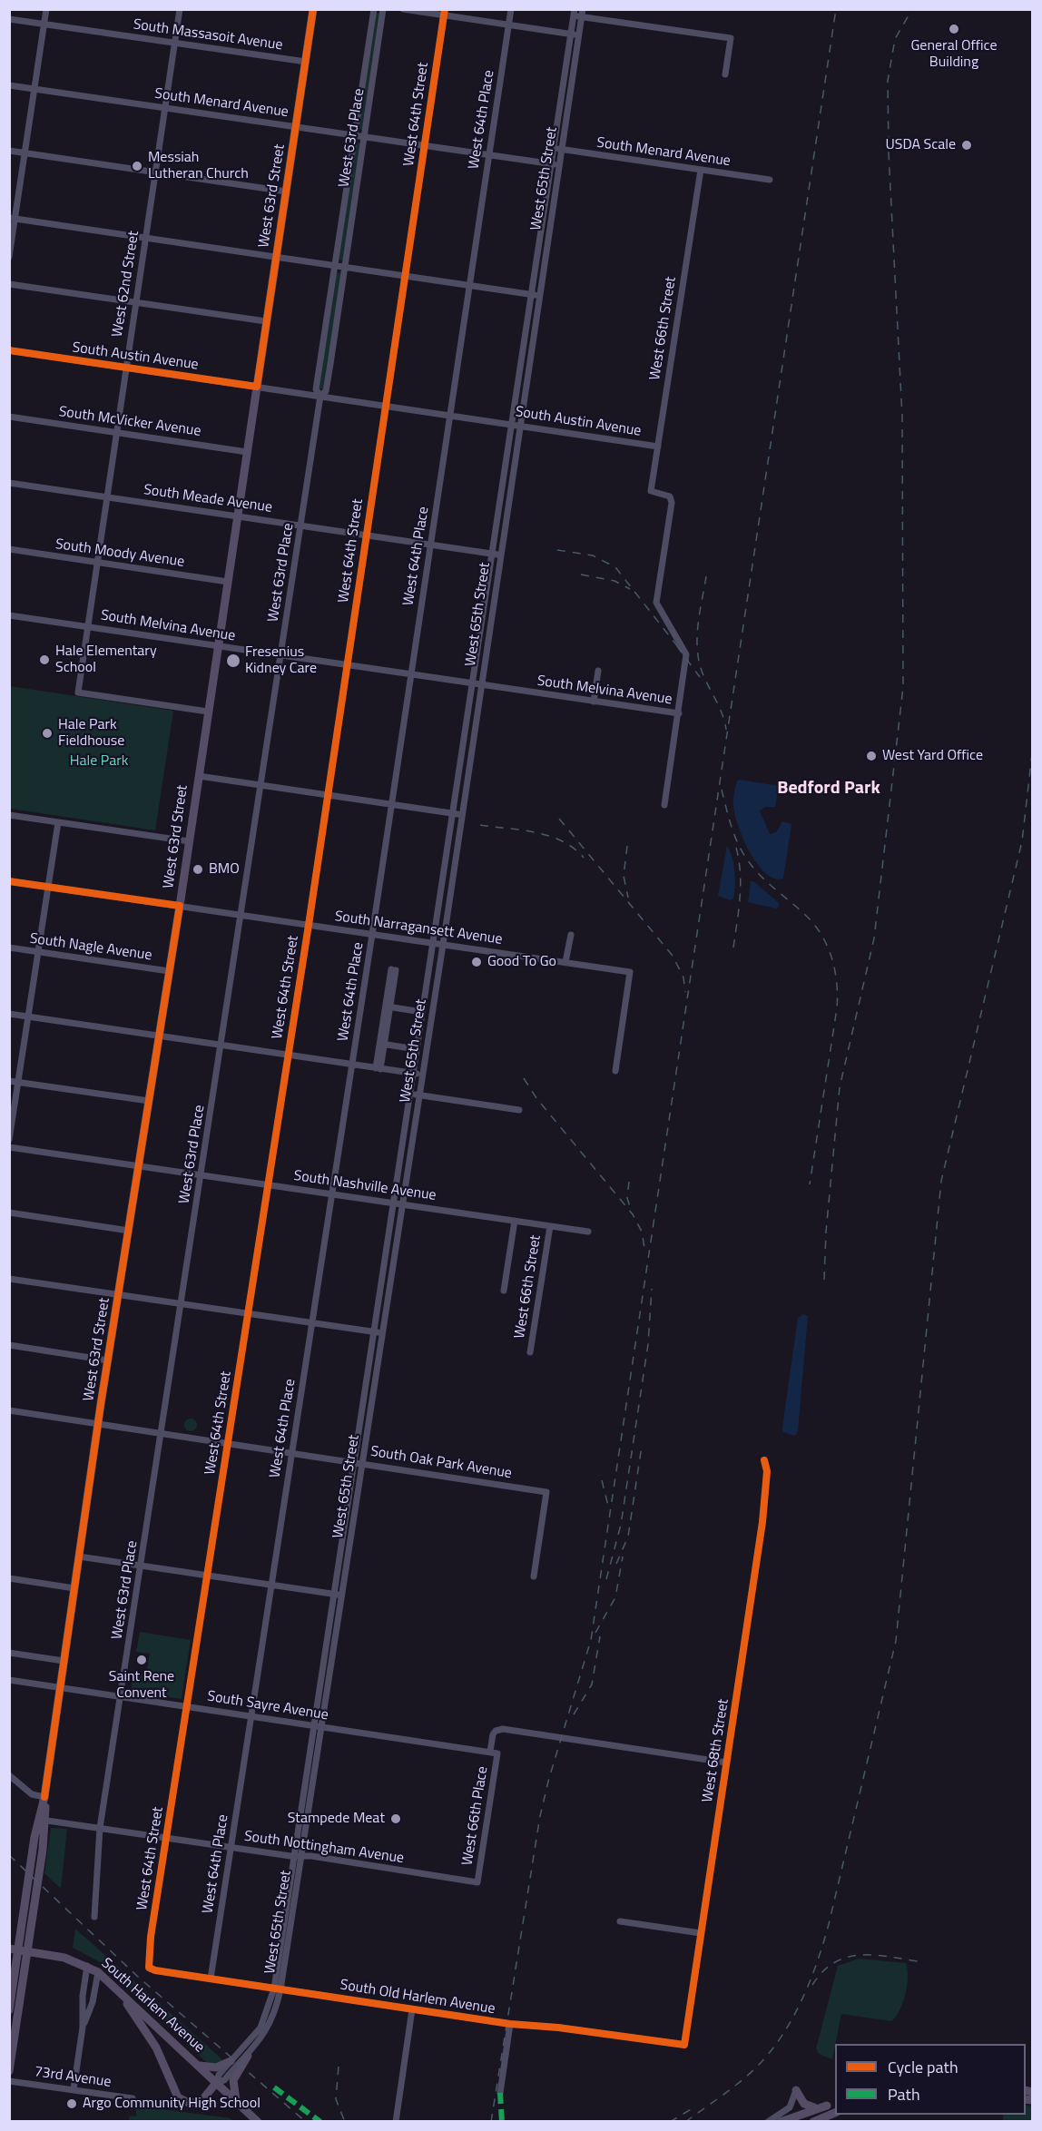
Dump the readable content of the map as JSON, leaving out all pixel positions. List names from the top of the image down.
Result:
{
  "streets": {
    "main road": ["West 63rd Street", "South Harlem Avenue"],
    "street": [
      "South Massasoit Avenue",
      "South Menard Avenue",
      "West 64th Street",
      "West 64th Place",
      "West 63rd Place",
      "West 65th Street",
      "West 62nd Street",
      "West 66th Street",
      "South Austin Avenue",
      "South McVicker Avenue",
      "South Meade Avenue",
      "South Moody Avenue",
      "South Melvina Avenue",
      "South Narragansett Avenue",
      "South Nagle Avenue",
      "South Nashville Avenue",
      "South Oak Park Avenue",
      "South Sayre Avenue",
      "West 68th Street",
      "West 66th Place",
      "South Nottingham Avenue",
      "South Old Harlem Avenue",
      "73rd Avenue"
    ]
  },
  "crossings": [
    ["South Massasoit Avenue", "West 63rd Street"],
    ["South Massasoit Avenue", "West 62nd Street"],
    ["South Menard Avenue", "West 64th Street"],
    ["South Menard Avenue", "West 64th Place"],
    ["South Menard Avenue", "West 63rd Place"],
    ["South Menard Avenue", "West 65th Street"],
    ["South Menard Avenue", "West 63rd Street"],
    ["South Menard Avenue", "West 62nd Street"],
    ["South Menard Avenue", "West 66th Street"],
    ["West 64th Street", "South Austin Avenue"],
    ["West 64th Street", "South Meade Avenue"],
    ["West 64th Street", "South Melvina Avenue"],
    ["West 64th Street", "South Narragansett Avenue"],
    ["West 64th Street", "South Nashville Avenue"],
    ["West 64th Street", "South Oak Park Avenue"],
    ["West 64th Street", "South Sayre Avenue"],
    ["West 64th Street", "South Nottingham Avenue"],
    ["West 64th Street", "South Old Harlem Avenue"],
    ["West 64th Place", "South Austin Avenue"],
    ["West 64th Place", "South Meade Avenue"],
    ["West 64th Place", "South Melvina Avenue"],
    ["West 64th Place", "South Narragansett Avenue"],
    ["West 64th Place", "South Nashville Avenue"],
    ["West 64th Place", "South Oak Park Avenue"],
    ["West 64th Place", "South Sayre Avenue"],
    ["West 64th Place", "South Nottingham Avenue"],
    ["West 64th Place", "South Old Harlem Avenue"],
    ["West 63rd Place", "South Austin Avenue"],
    ["West 63rd Place", "South Meade Avenue"],
    ["West 63rd Place", "South Melvina Avenue"],
    ["West 63rd Place", "South Narragansett Avenue"],
    ["West 63rd Place", "South Nashville Avenue"],
    ["West 63rd Place", "South Oak Park Avenue"],
    ["West 63rd Place", "South Sayre Avenue"],
    ["West 63rd Place", "South Nottingham Avenue"],
    ["West 65th Street", "South Austin Avenue"],
    ["West 65th Street", "South Meade Avenue"],
    ["West 65th Street", "South Melvina Avenue"],
    ["West 65th Street", "South Narragansett Avenue"],
    ["West 65th Street", "South Nashville Avenue"],
    ["West 65th Street", "South Oak Park Avenue"],
    ["West 65th Street", "South Sayre Avenue"],
    ["West 65th Street", "South Nottingham Avenue"],
    ["West 65th Street", "South Old Harlem Avenue"],
    ["West 65th Street", "South Harlem Avenue"],
    ["West 63rd Street", "West 62nd Street"],
    ["West 63rd Street", "South Austin Avenue"],
    ["West 63rd Street", "South McVicker Avenue"],
    ["West 63rd Street", "South Meade Avenue"],
    ["West 63rd Street", "South Moody Avenue"],
    ["West 63rd Street", "South Melvina Avenue"],
    ["West 63rd Street", "South Narragansett Avenue"],
    ["West 63rd Street", "South Nagle Avenue"],
    ["West 63rd Street", "South Nashville Avenue"],
    ["West 63rd Street", "South Oak Park Avenue"],
    ["West 63rd Street", "South Sayre Avenue"],
    ["West 63rd Street", "South Nottingham Avenue"],
    ["West 63rd Street", "South Harlem Avenue"],
    ["West 62nd Street", "South Austin Avenue"],
    ["West 62nd Street", "South McVicker Avenue"],
    ["West 62nd Street", "South Meade Avenue"],
    ["West 62nd Street", "South Moody Avenue"],
    ["West 62nd Street", "South Melvina Avenue"],
    ["West 66th Street", "South Austin Avenue"],
    ["West 66th Street", "South Melvina Avenue"],
    ["West 66th Street", "South Nashville Avenue"],
    ["South Sayre Avenue", "West 66th Place"],
    ["West 68th Street", "South Old Harlem Avenue"],
    ["West 66th Place", "South Nottingham Avenue"]
  ],
  "districts": ["Bedford Park"],
  "parks": ["Hale Park"],
  "places": [
    "General Office Building",
    "USDA Scale",
    "Messiah Lutheran Church",
    "Hale Elementary School",
    "Fresenius Kidney Care",
    "Hale Park Fieldhouse",
    "West Yard Office",
    "BMO",
    "Good To Go",
    "Saint Rene Convent",
    "Stampede Meat",
    "Argo Community High School"
  ],
  "legend": ["Cycle path", "Path"]
}
